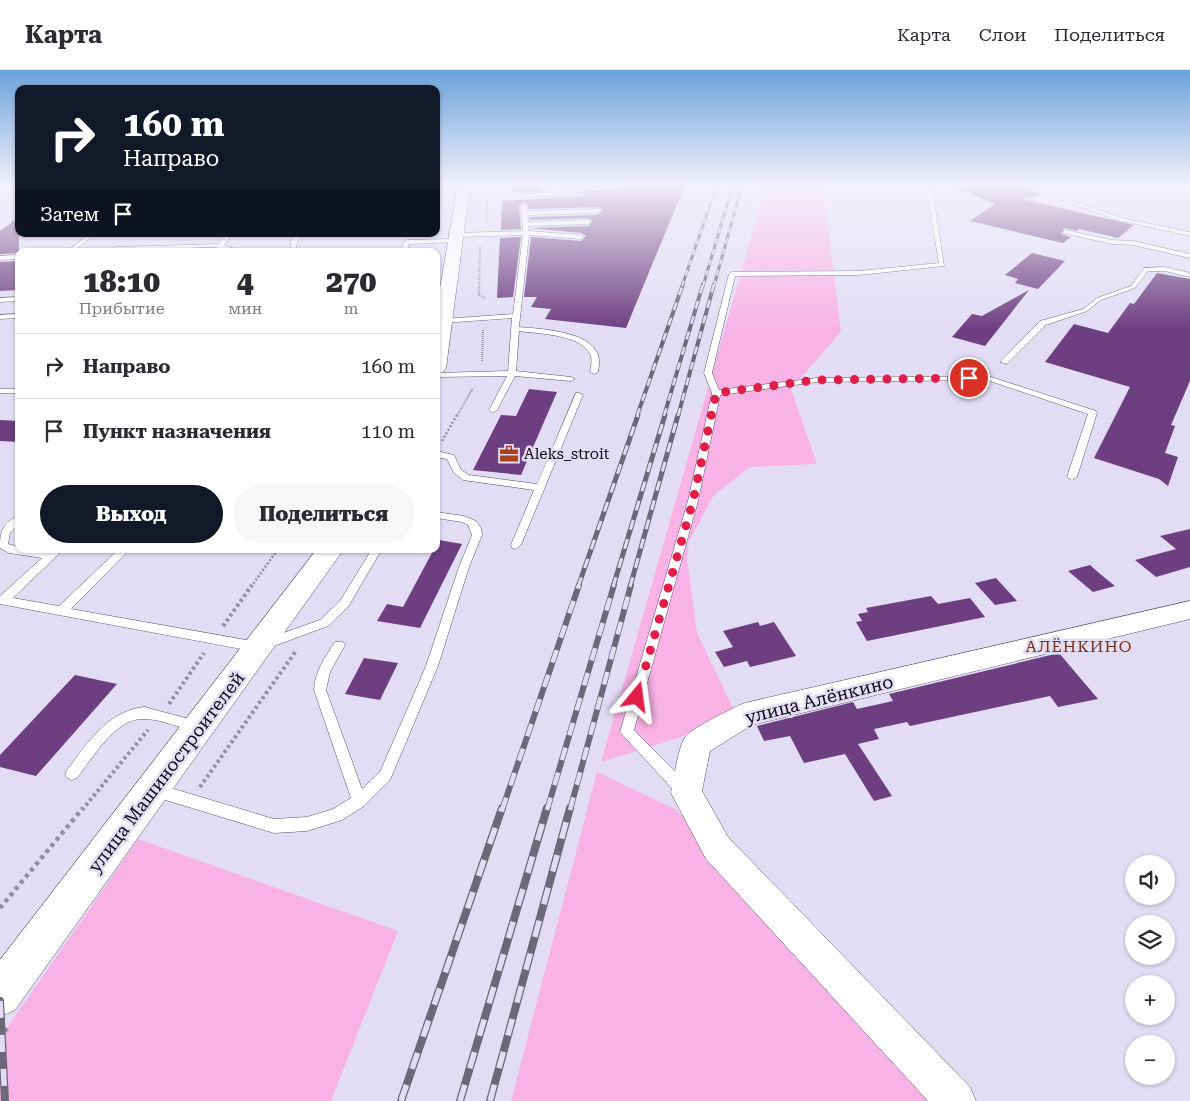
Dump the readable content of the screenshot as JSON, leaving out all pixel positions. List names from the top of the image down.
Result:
{
  "streets": {
    "main road": ["улица Машиностроителей"],
    "street": ["улица Алёнкино"]
  },
  "districts": ["АЛЁНКИНО"],
  "places": {
    "office": ["Aleks_stroit"]
  },
  "page": {
    "header": "Карта",
    "nav": ["Карта", "Слои", "Поделиться"],
    "turn": ["160 m", "Направо"],
    "then": "Затем",
    "eta": [
      "18:10",
      "Прибытие",
      "4",
      "мин",
      "270",
      "m"
    ],
    "list": [
      {
        "name": "Направо",
        "value": "160 m"
      },
      {
        "name": "Пункт назначения",
        "value": "110 m"
      }
    ],
    "buttons": ["Выход", "Поделиться"],
    "map_buttons": ["+", "−"]
  }
}
